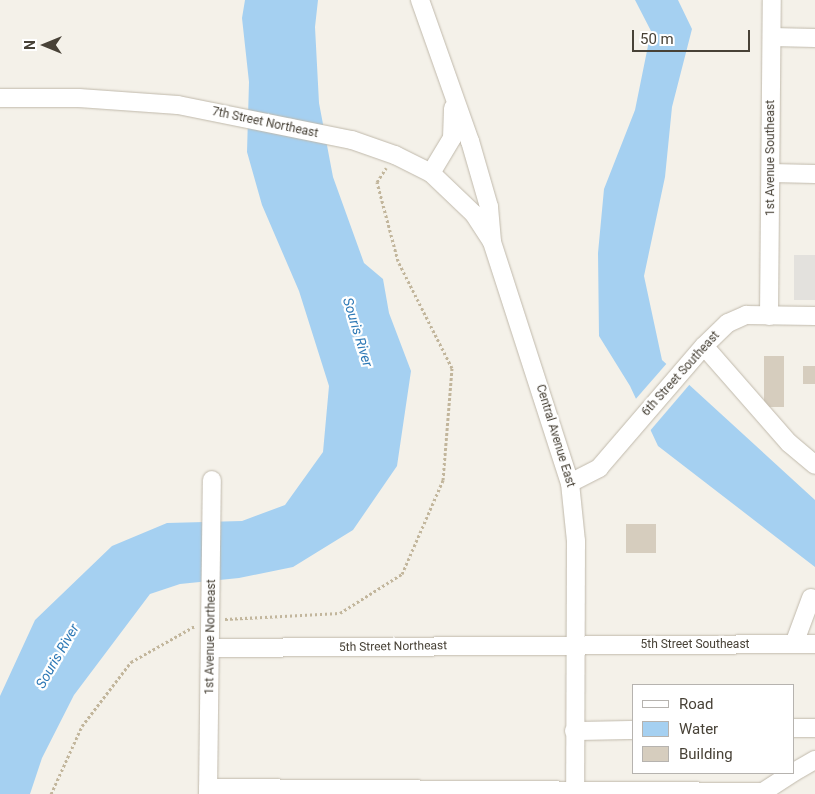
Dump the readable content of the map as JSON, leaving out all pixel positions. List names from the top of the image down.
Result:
{
  "streets": {
    "street": [
      "7th Street Northeast",
      "1st Avenue Southeast",
      "6th Street Southeast",
      "Central Avenue East",
      "1st Avenue Northeast",
      "5th Street Southeast",
      "5th Street Northeast"
    ]
  },
  "crossings": [
    ["7th Street Northeast", "Central Avenue East"],
    ["1st Avenue Southeast", "6th Street Southeast"],
    ["6th Street Southeast", "Central Avenue East"],
    ["Central Avenue East", "5th Street Southeast"],
    ["Central Avenue East", "5th Street Northeast"],
    ["1st Avenue Northeast", "5th Street Northeast"],
    ["5th Street Southeast", "5th Street Northeast"]
  ],
  "water": ["Souris River"],
  "legend": ["Road", "Water", "Building"],
  "scale_bar": "50 m",
  "north": "left"
}
